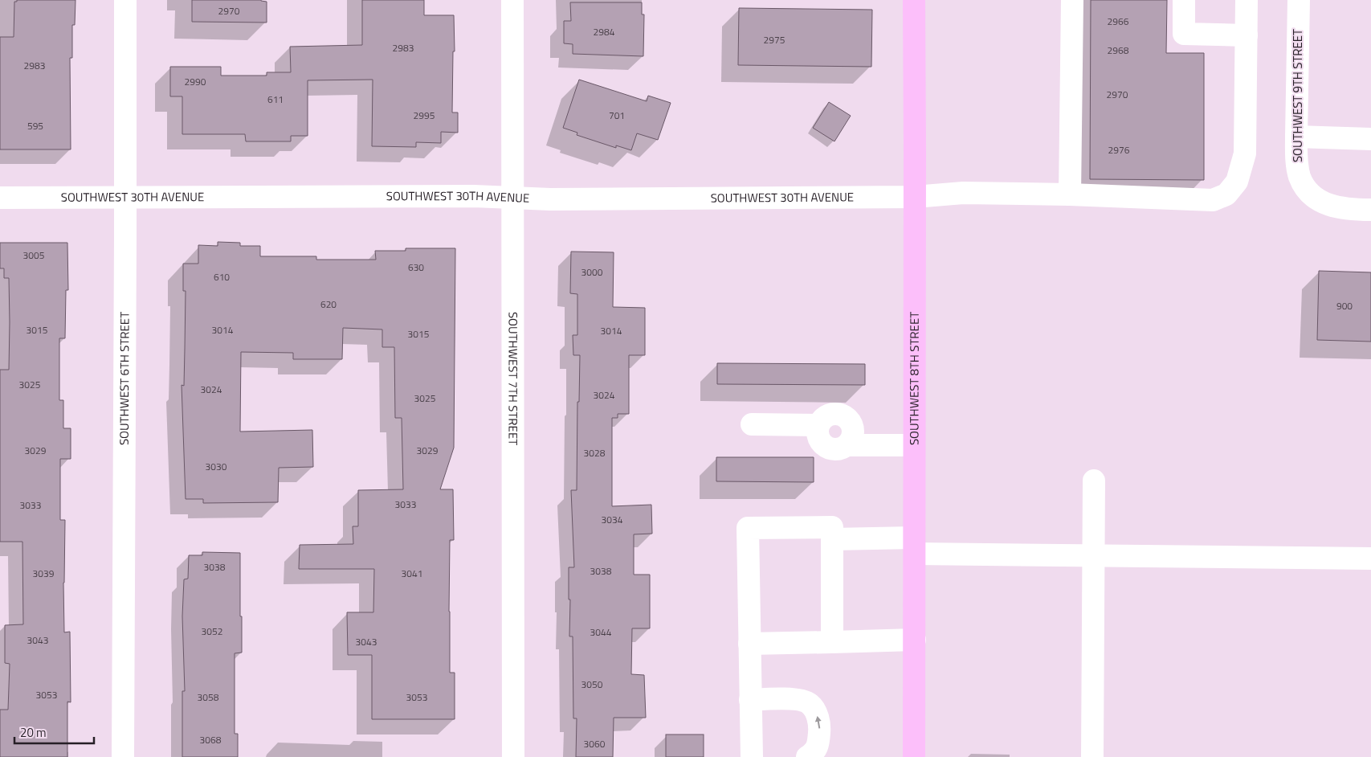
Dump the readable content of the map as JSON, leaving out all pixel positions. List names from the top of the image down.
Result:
{
  "streets": {
    "main road": ["SOUTHWEST 8TH STREET"],
    "street": [
      "SOUTHWEST 9TH STREET",
      "SOUTHWEST 30TH AVENUE",
      "SOUTHWEST 6TH STREET",
      "SOUTHWEST 7TH STREET"
    ]
  },
  "crossings": [
    ["SOUTHWEST 30TH AVENUE", "SOUTHWEST 6TH STREET"],
    ["SOUTHWEST 30TH AVENUE", "SOUTHWEST 7TH STREET"],
    ["SOUTHWEST 30TH AVENUE", "SOUTHWEST 8TH STREET"]
  ],
  "house_numbers": [
    "2970",
    "2966",
    "2984",
    "2975",
    "2983",
    "2968",
    "2983",
    "2990",
    "2970",
    "611",
    "2995",
    "701",
    "595",
    "2976",
    "3005",
    "630",
    "3000",
    "610",
    "620",
    "900",
    "3015",
    "3014",
    "3014",
    "3015",
    "3025",
    "3024",
    "3024",
    "3025",
    "3029",
    "3029",
    "3028",
    "3030",
    "3033",
    "3033",
    "3034",
    "3038",
    "3038",
    "3039",
    "3041",
    "3052",
    "3044",
    "3043",
    "3043",
    "3050",
    "3053",
    "3058",
    "3053",
    "3068",
    "3060"
  ],
  "scale_bar": "20 m"
}
